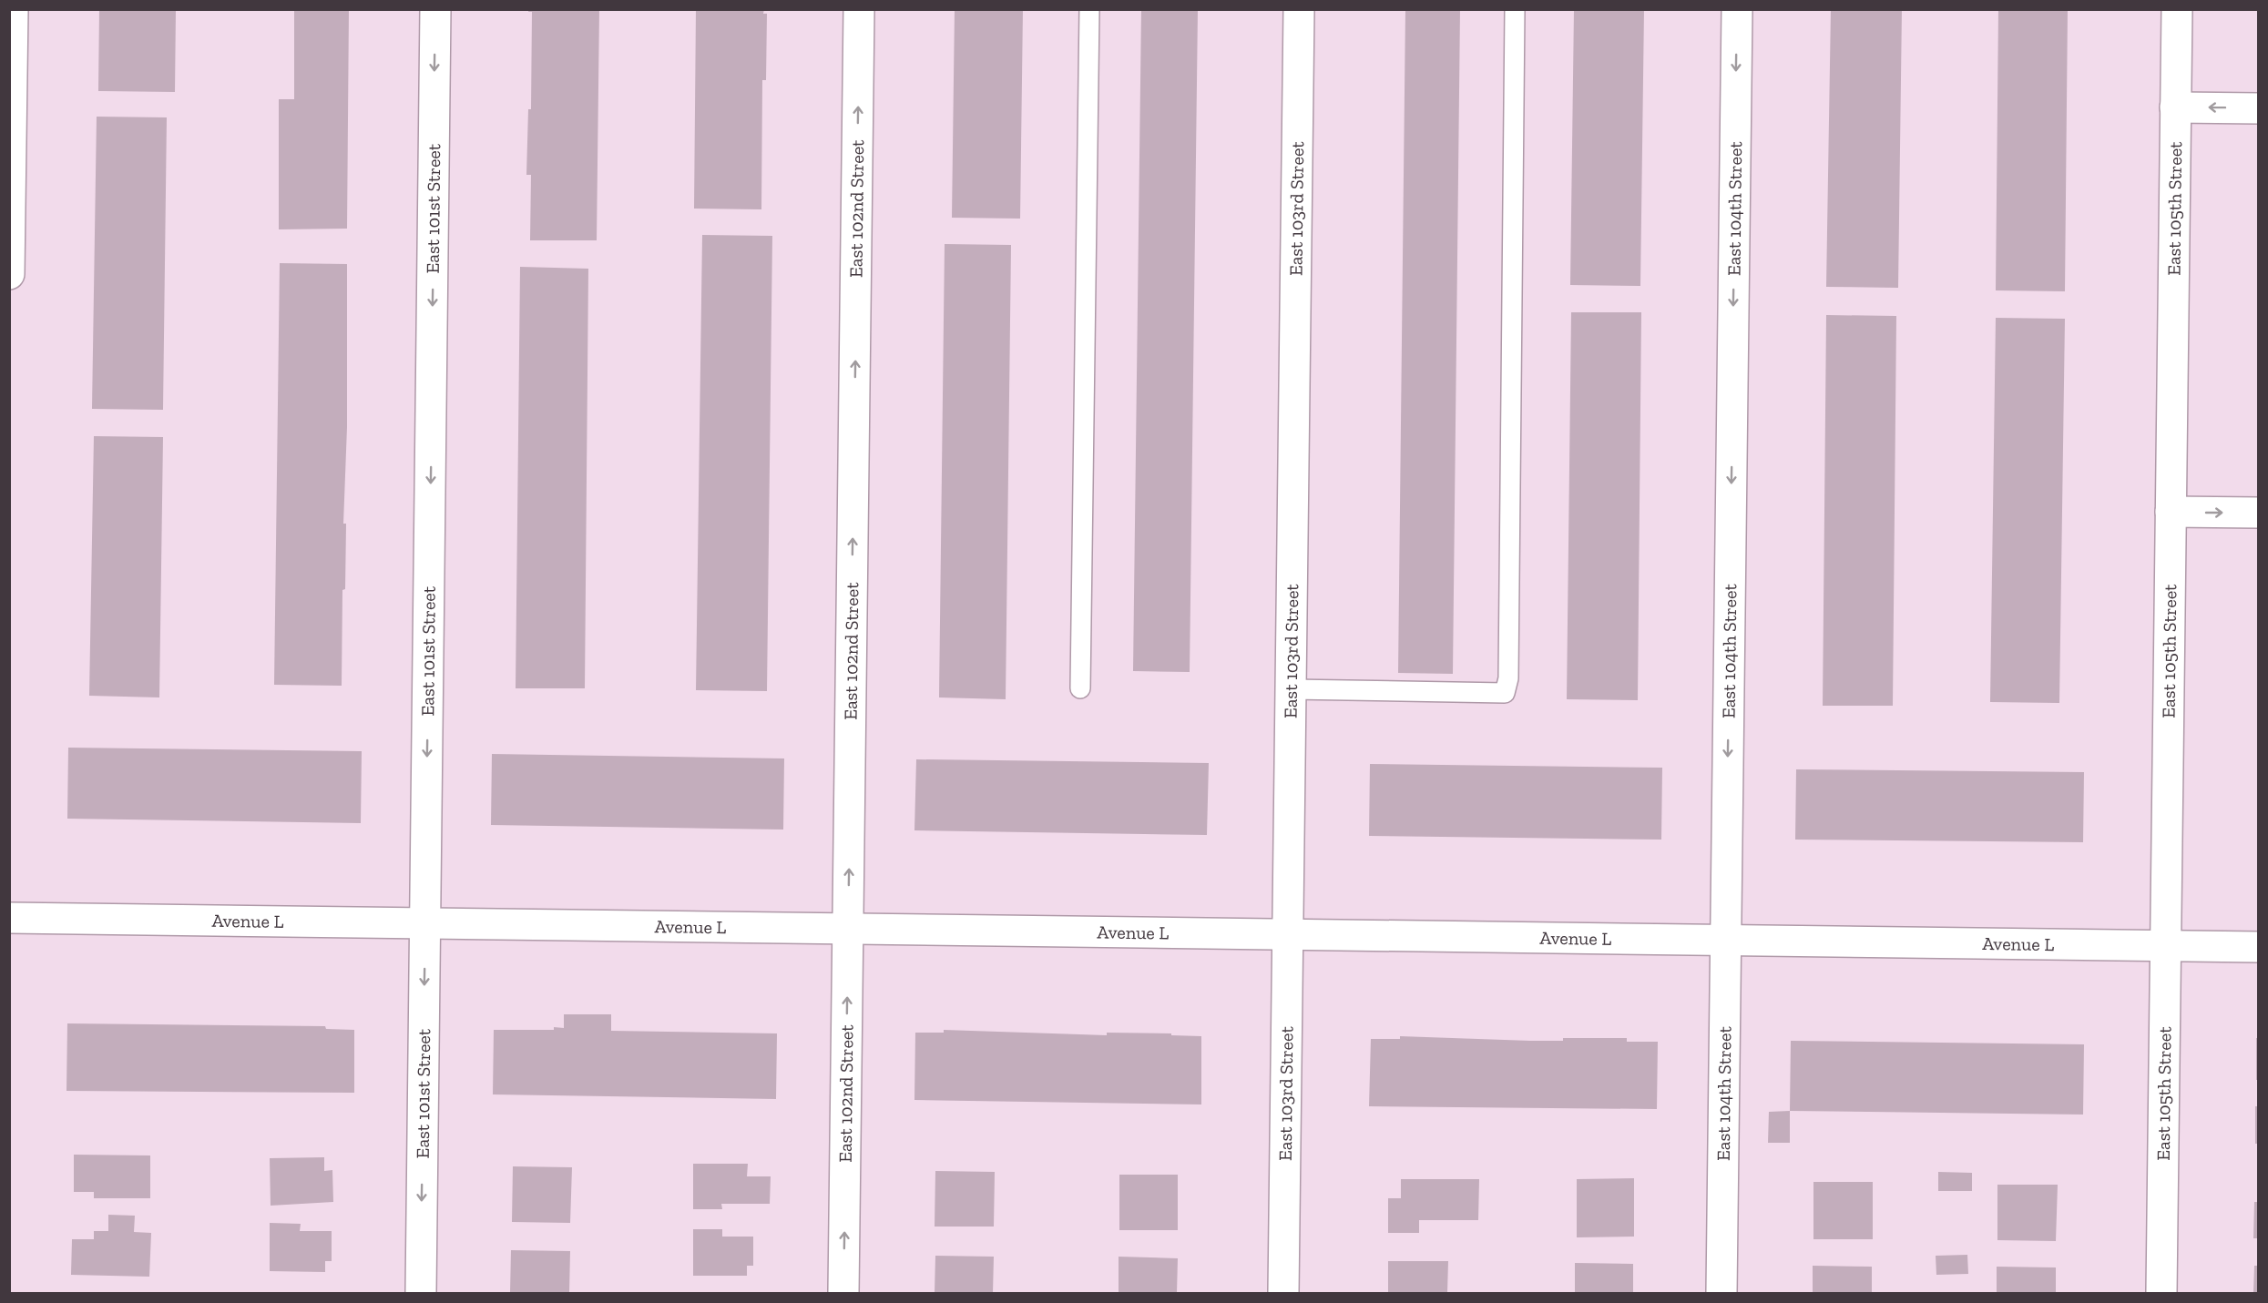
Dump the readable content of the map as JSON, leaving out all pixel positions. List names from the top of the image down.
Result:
{
  "streets": {
    "street": [
      "East 101st Street",
      "East 102nd Street",
      "East 103rd Street",
      "East 104th Street",
      "East 105th Street",
      "Avenue L"
    ]
  },
  "crossings": [
    ["East 101st Street", "Avenue L"],
    ["East 102nd Street", "Avenue L"],
    ["East 103rd Street", "Avenue L"],
    ["East 104th Street", "Avenue L"],
    ["East 105th Street", "Avenue L"]
  ],
  "one_way": ["East 101st Street", "East 102nd Street", "East 104th Street"]
}
